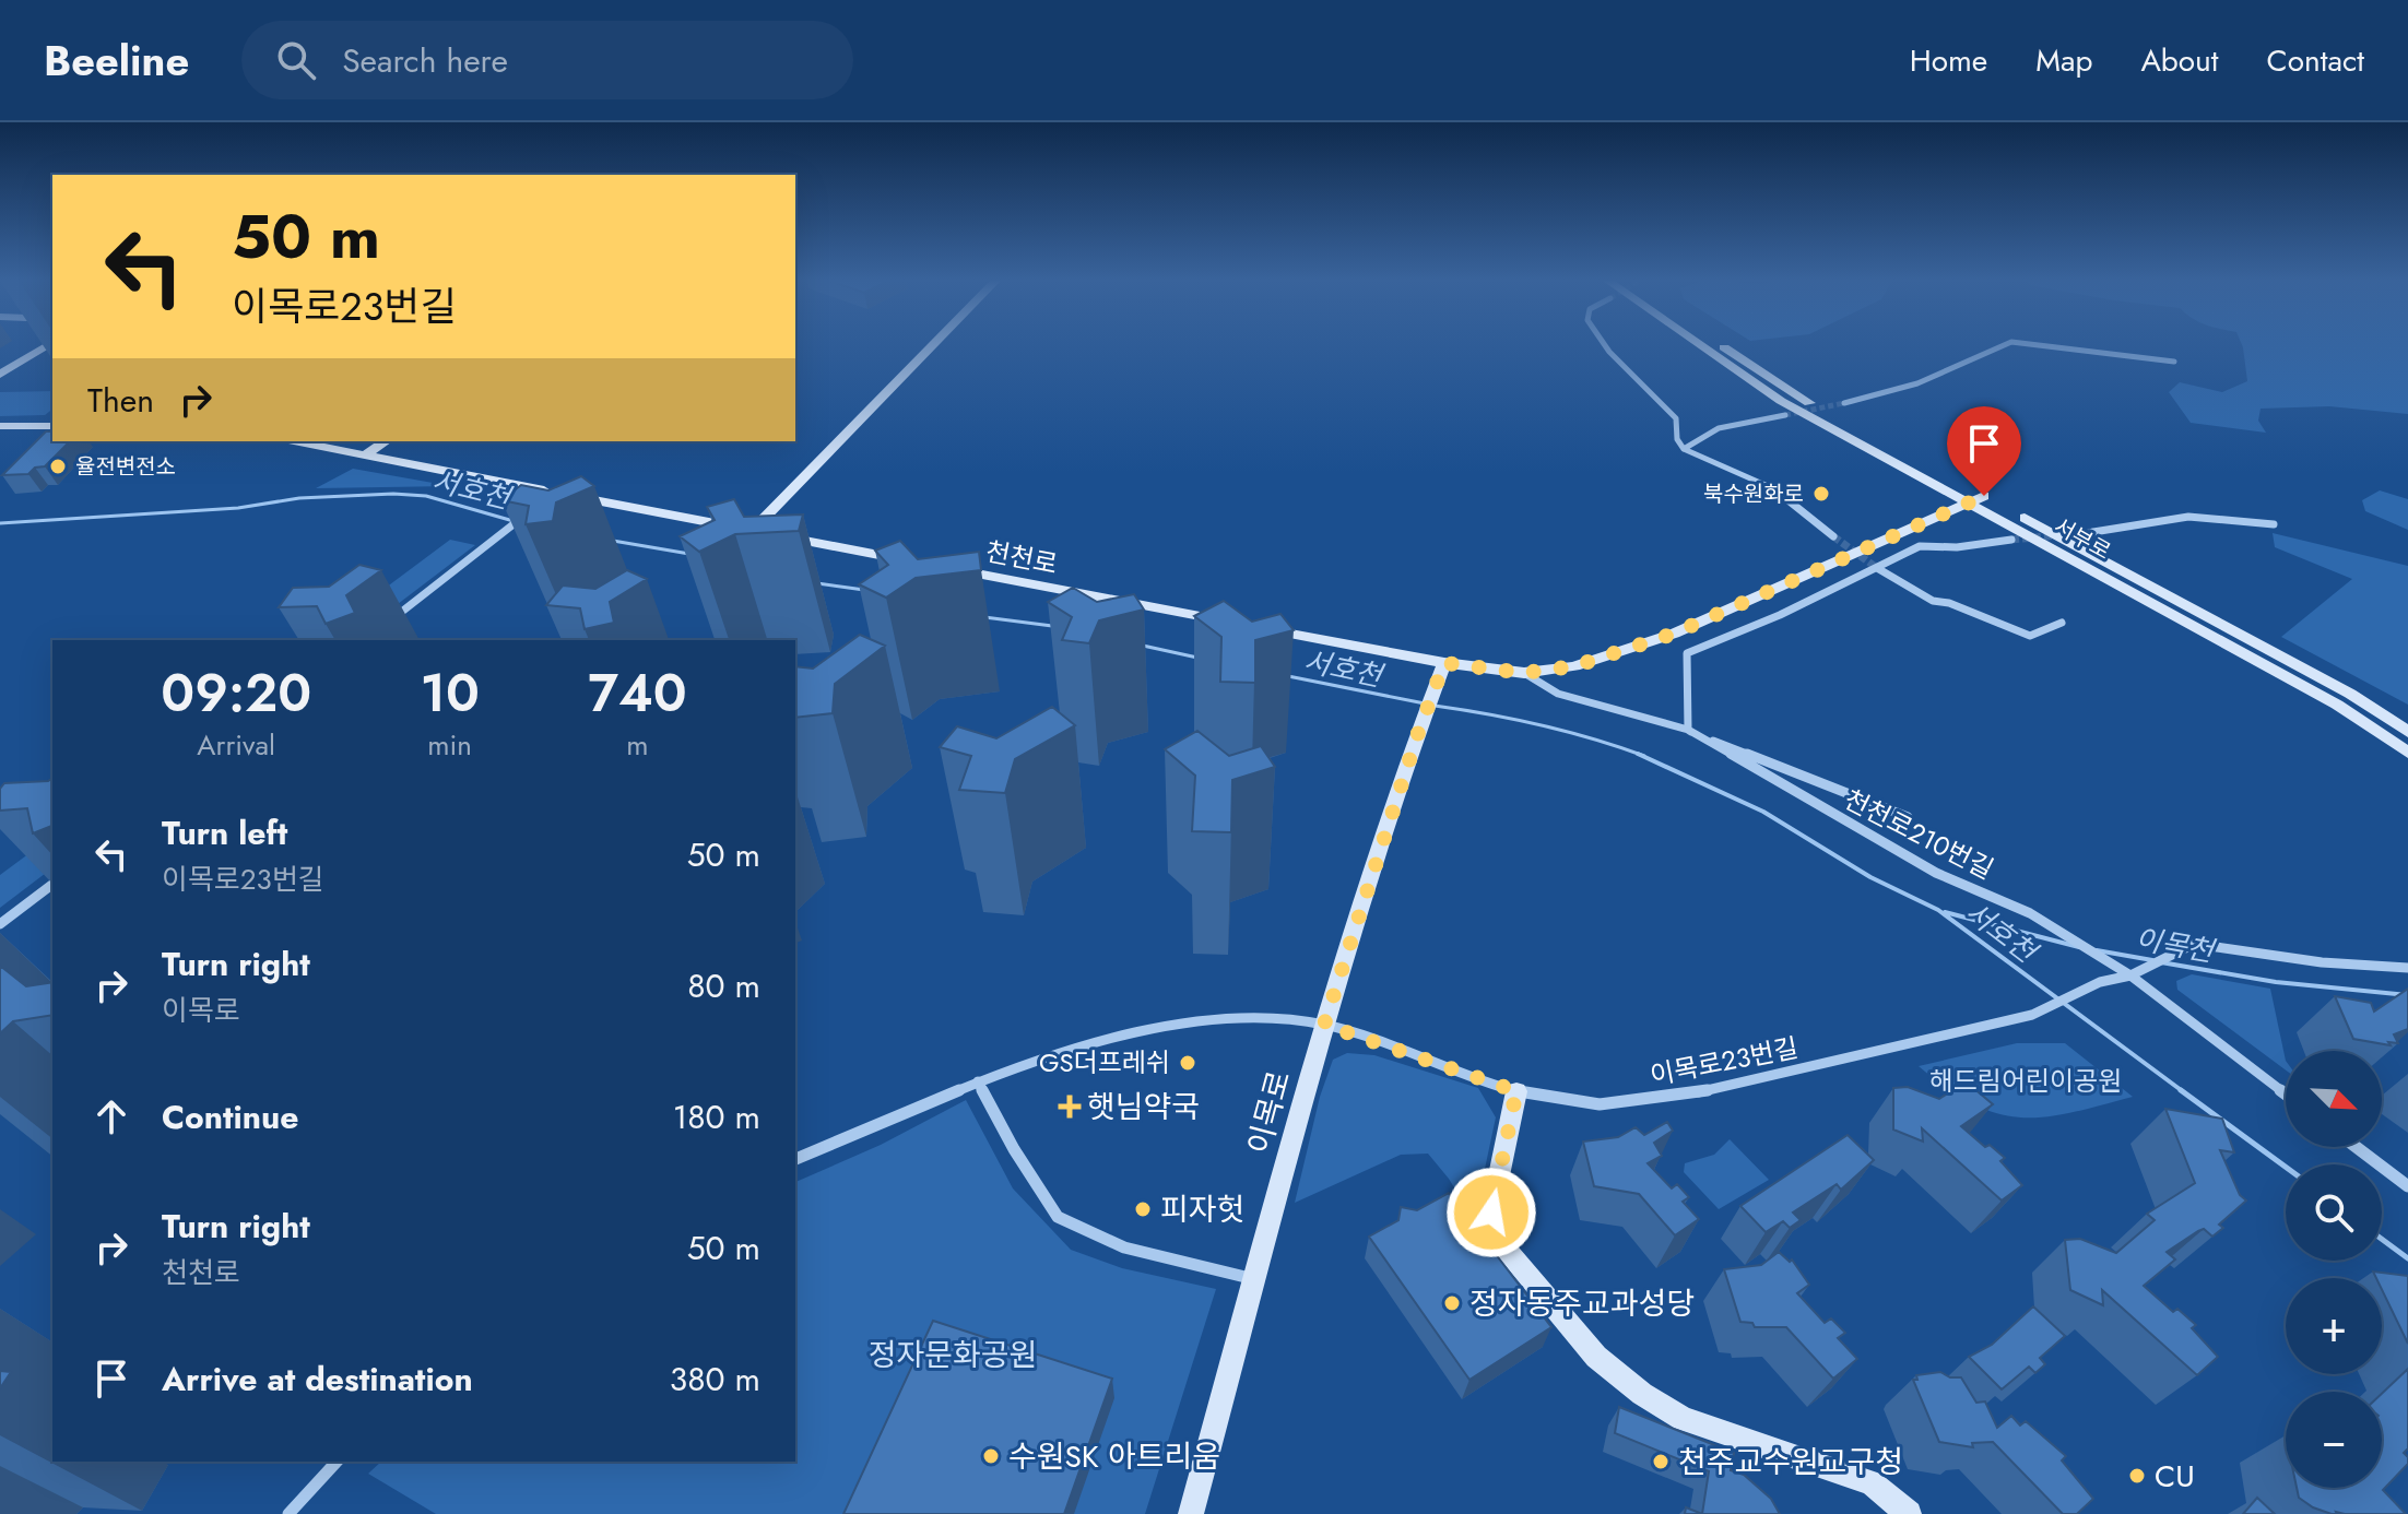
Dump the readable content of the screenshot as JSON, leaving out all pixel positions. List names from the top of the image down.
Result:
{
  "streets": {
    "street": [
      "서부로",
      "천천로",
      "천천로210번길",
      "이목로23번길",
      "이목로"
    ]
  },
  "crossings": [
    ["천천로210번길", "이목로23번길"],
    ["이목로23번길", "이목로"]
  ],
  "water": ["서호천", "이목천"],
  "parks": ["해드림어린이공원", "정자문화공원"],
  "places": {
    "other": [
      "율전변전소",
      "북수원화로",
      "GS더프레쉬",
      "피자헛",
      "정자동주교과성당",
      "수원SK 아트리움",
      "천주교수원교구청",
      "CU"
    ],
    "health": ["햇님약국"]
  },
  "north": "bottom right",
  "page": {
    "header": "Beeline",
    "search": "Search here",
    "nav": [
      "Home",
      "Map",
      "About",
      "Contact"
    ],
    "turn": ["50 m", "이목로23번길"],
    "then": "Then",
    "eta": [
      "09:20",
      "Arrival",
      "10",
      "min",
      "740",
      "m"
    ],
    "list": [
      {
        "name": "Turn left",
        "note": "이목로23번길",
        "value": "50 m"
      },
      {
        "name": "Turn right",
        "note": "이목로",
        "value": "80 m"
      },
      {
        "name": "Continue",
        "value": "180 m"
      },
      {
        "name": "Turn right",
        "note": "천천로",
        "value": "50 m"
      },
      {
        "name": "Arrive at destination",
        "value": "380 m"
      }
    ],
    "map_buttons": ["+", "−"]
  }
}
